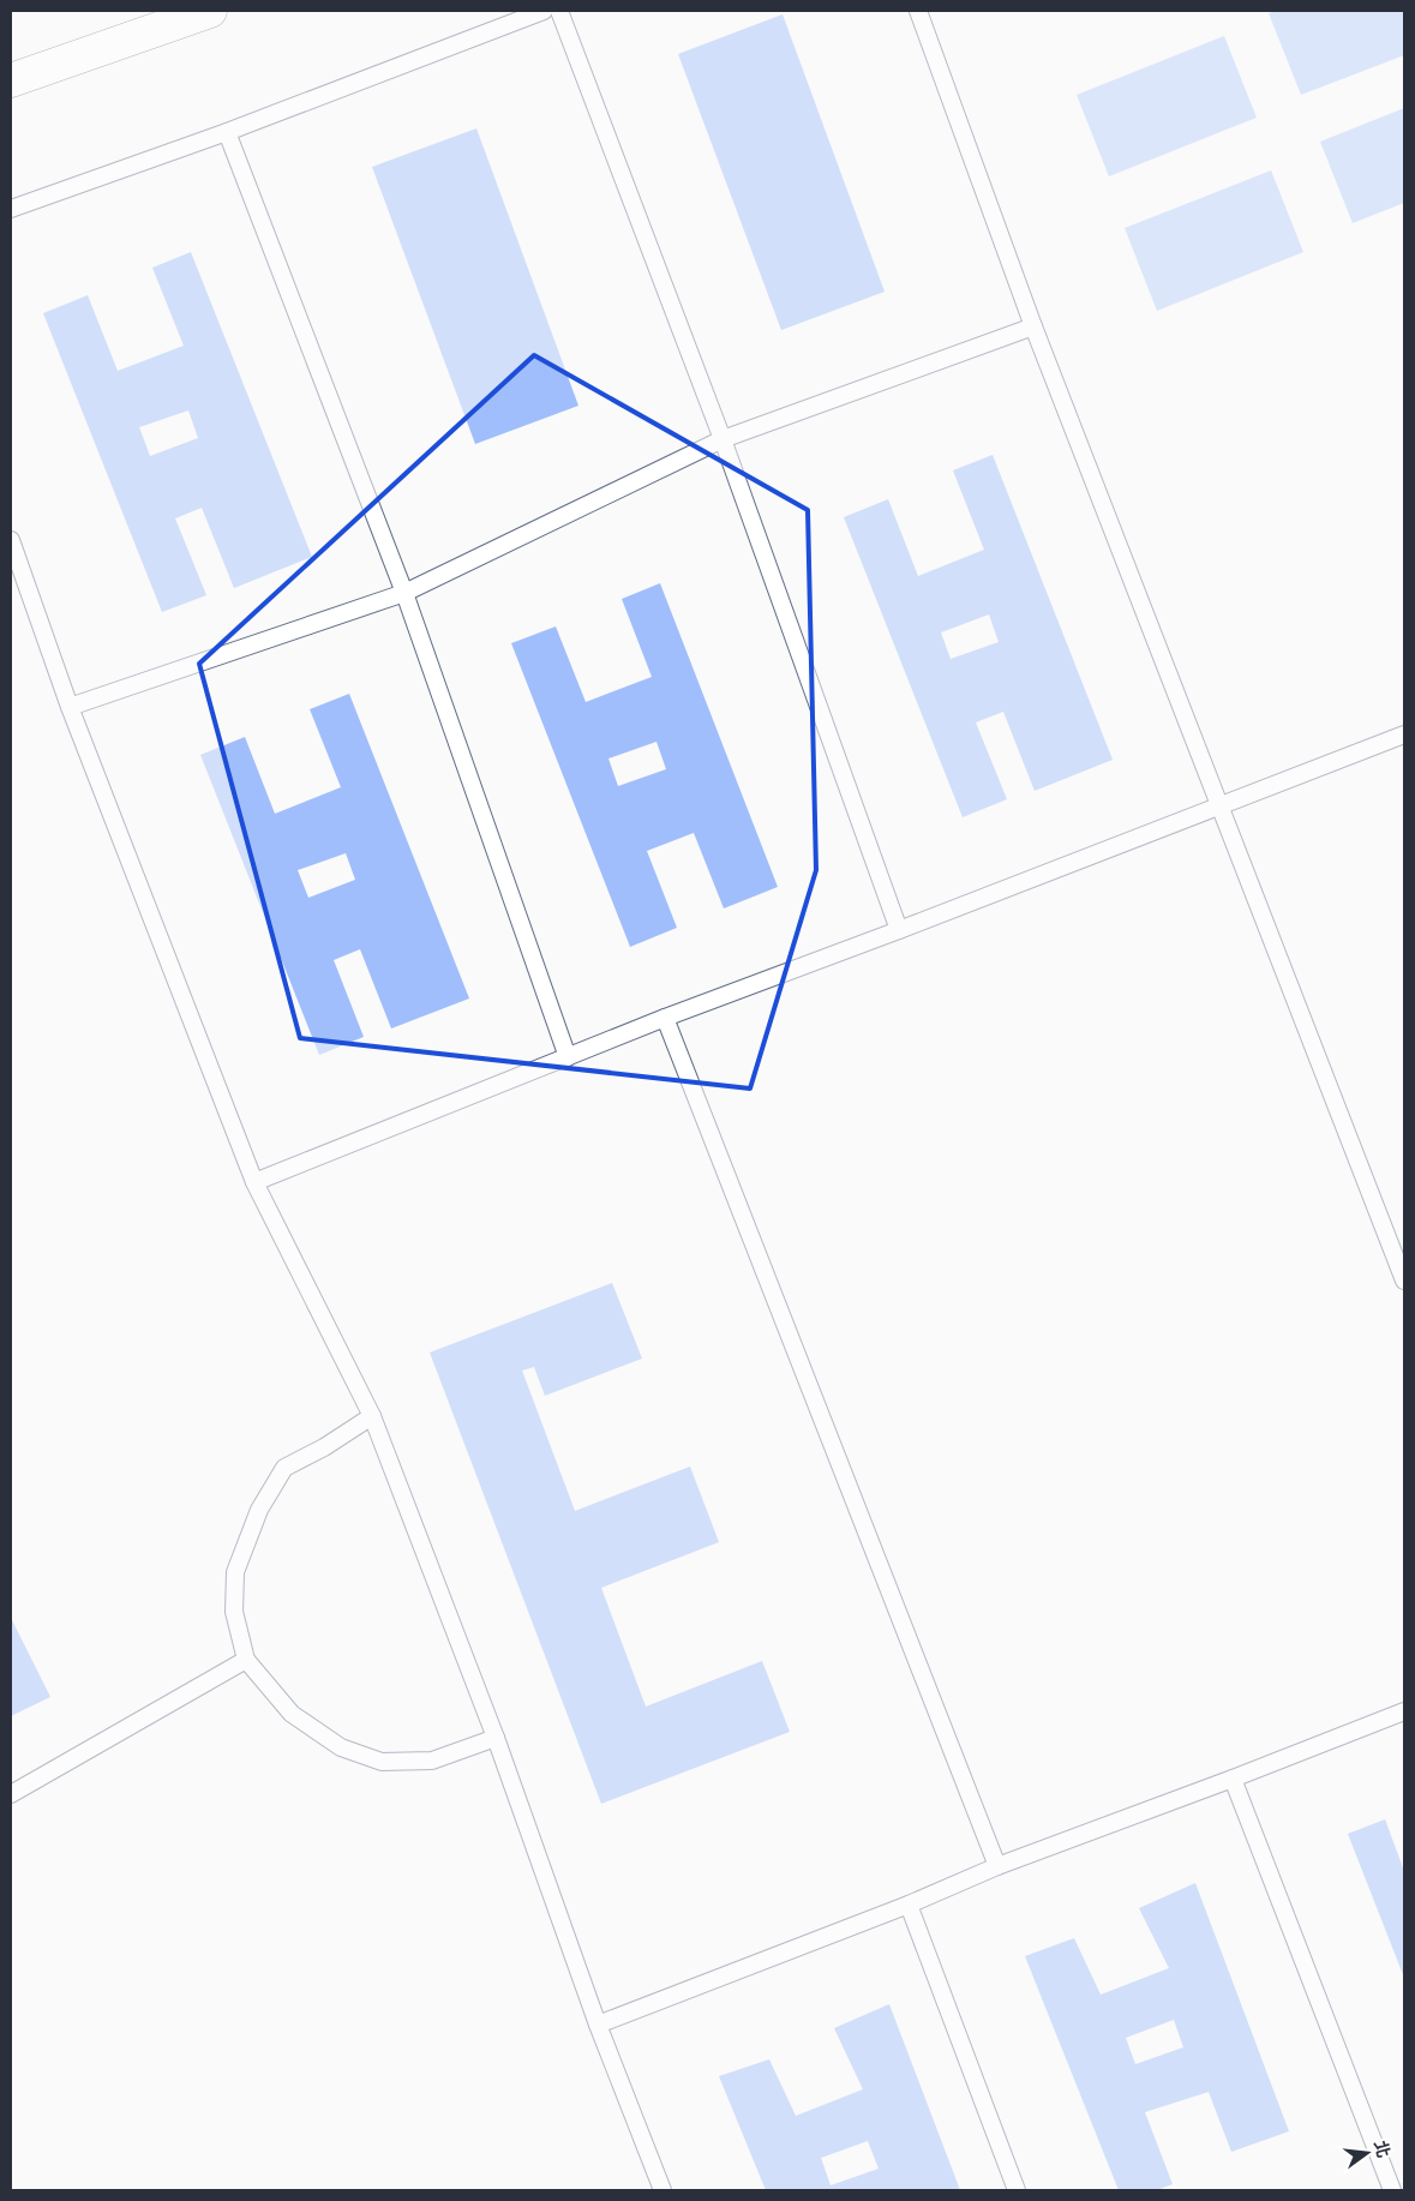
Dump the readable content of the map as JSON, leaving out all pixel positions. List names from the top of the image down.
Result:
{
  "north": "right"
}
